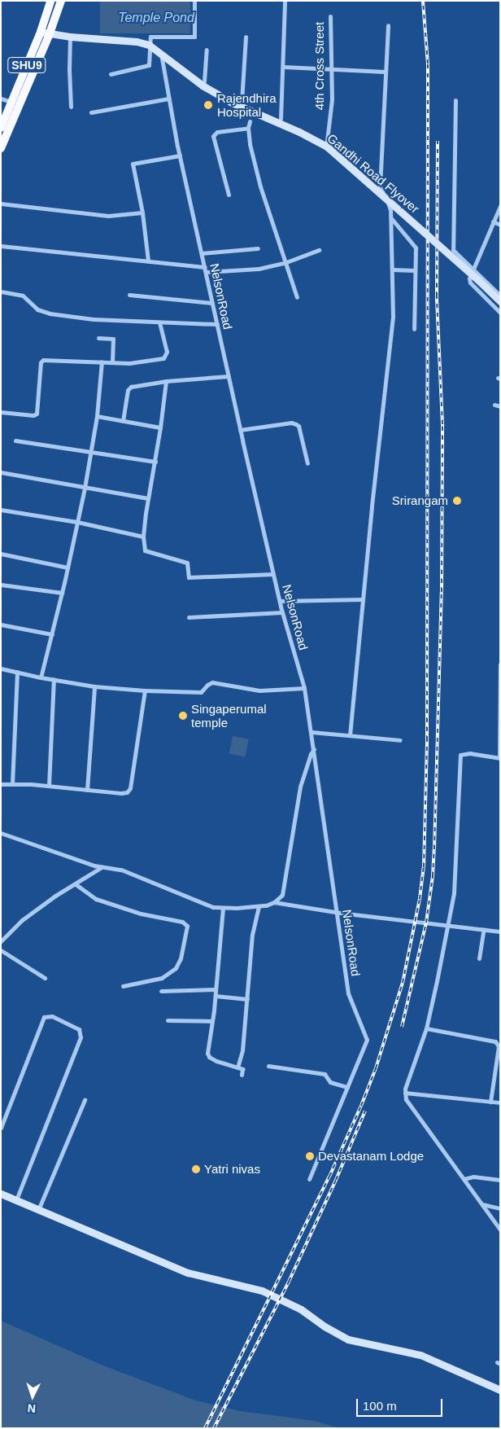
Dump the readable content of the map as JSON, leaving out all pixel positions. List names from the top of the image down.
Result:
{
  "streets": {
    "highway": ["SHU9"],
    "main road": ["Gandhi Road Flyover"],
    "street": ["4th Cross Street", "NelsonRoad"]
  },
  "crossings": [
    ["Gandhi Road Flyover", "NelsonRoad"]
  ],
  "water": ["Temple Pond"],
  "places": [
    "Rajendhira Hospital",
    "Srirangam",
    "Singaperumal temple",
    "Devastanam Lodge",
    "Yatri nivas"
  ],
  "scale_bar": "100 m",
  "north": "bottom"
}
